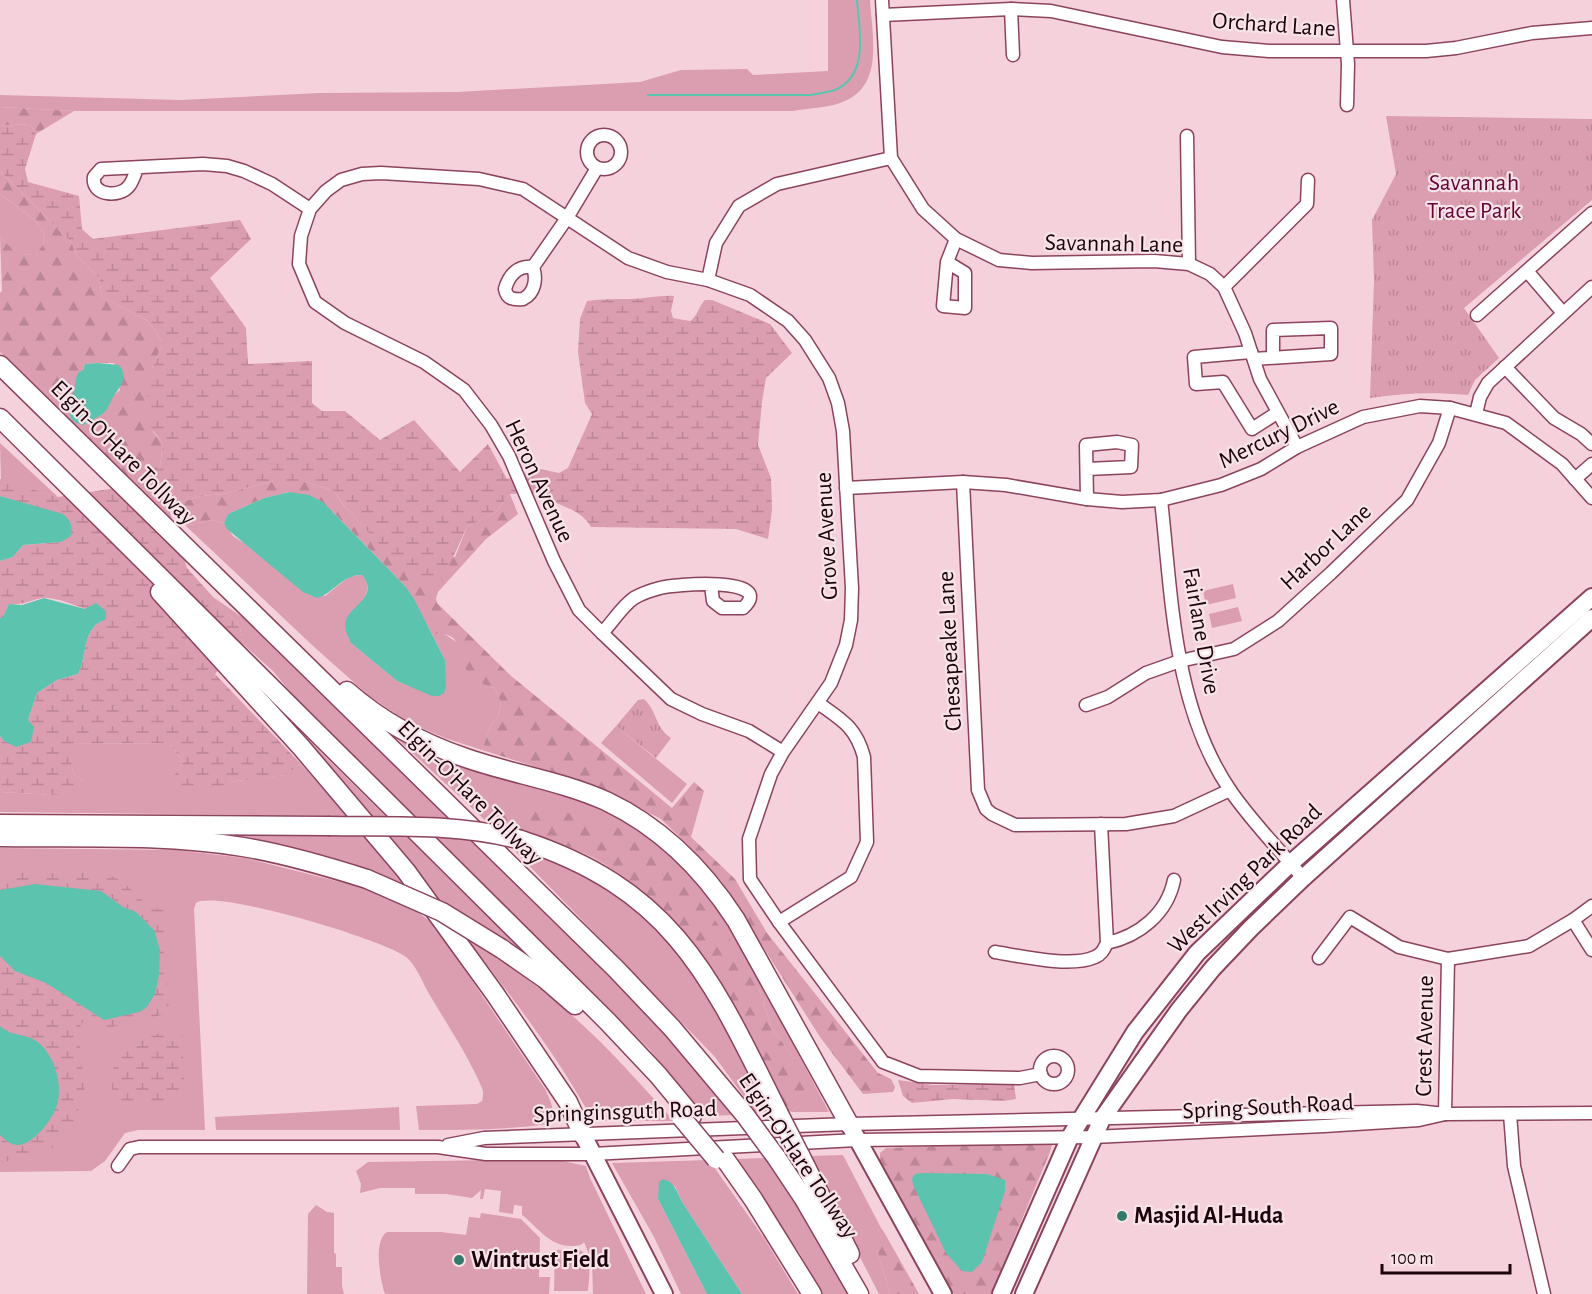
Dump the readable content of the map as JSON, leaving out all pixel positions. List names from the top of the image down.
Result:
{
  "streets": {
    "highway": ["Elgin-O'Hare Tollway"],
    "main road": ["West Irving Park Road"],
    "street": [
      "Orchard Lane",
      "Savannah Lane",
      "Mercury Drive",
      "Heron Avenue",
      "Grove Avenue",
      "Harbor Lane",
      "Fairlane Drive",
      "Chesapeake Lane",
      "Crest Avenue",
      "Spring South Road",
      "Springinsguth Road"
    ]
  },
  "crossings": [
    ["Mercury Drive", "Grove Avenue"],
    ["Mercury Drive", "Harbor Lane"],
    ["Mercury Drive", "Fairlane Drive"],
    ["Mercury Drive", "Chesapeake Lane"],
    ["Heron Avenue", "Grove Avenue"],
    ["Harbor Lane", "Fairlane Drive"],
    ["Fairlane Drive", "West Irving Park Road"],
    ["West Irving Park Road", "Spring South Road"],
    ["West Irving Park Road", "Springinsguth Road"],
    ["Crest Avenue", "Spring South Road"],
    ["Spring South Road", "Springinsguth Road"]
  ],
  "parks": ["Savannah Trace Park"],
  "places": ["Masjid Al-Huda", "Wintrust Field"],
  "scale_bar": "100 m"
}
